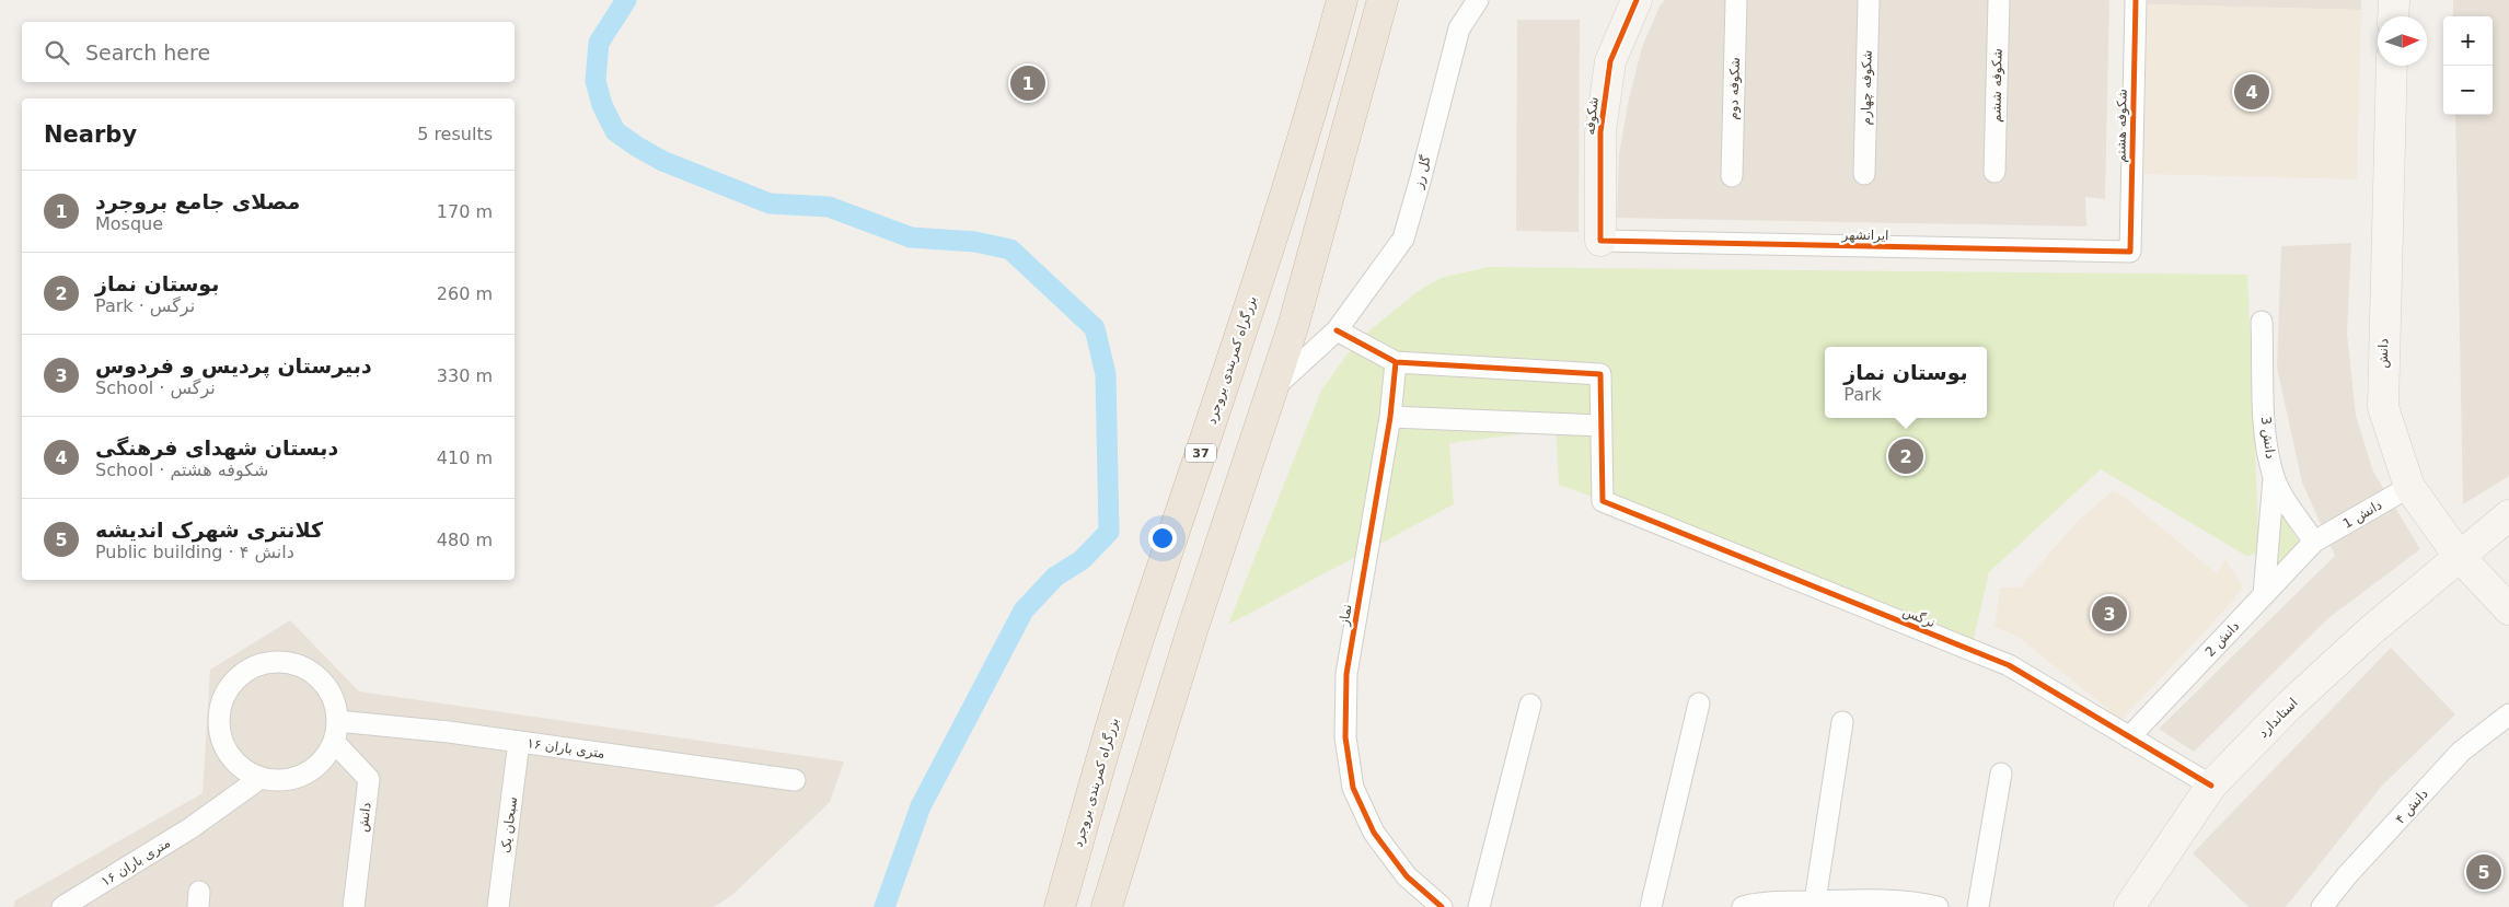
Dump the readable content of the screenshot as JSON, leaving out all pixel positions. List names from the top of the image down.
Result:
{
  "streets": {
    "highway": ["بزرگراه کمربندی بروجرد", "37"],
    "street": [
      "شکوفه ششم",
      "شکوفه چهارم",
      "شکوفه دوم",
      "شکوفه",
      "شکوفه هشتم",
      "گل رز",
      "ایرانشهر",
      "دانش",
      "دانش 3",
      "دانش 1",
      "نماز",
      "نرگس",
      "دانش 2",
      "استاندارد",
      "۱۶ متری باران",
      "دانش ۴",
      "سبحان یک"
    ]
  },
  "crossings": [
    ["شکوفه", "ایرانشهر"],
    ["شکوفه هشتم", "ایرانشهر"],
    ["دانش", "دانش 1"],
    ["دانش", "استاندارد"],
    ["دانش", "۱۶ متری باران"],
    ["دانش 3", "دانش 1"],
    ["دانش 3", "دانش 2"],
    ["دانش 1", "دانش 2"],
    ["نرگس", "دانش 2"],
    ["نرگس", "استاندارد"],
    ["۱۶ متری باران", "سبحان یک"]
  ],
  "north": "right",
  "page": {
    "map_buttons": ["+", "−"],
    "search": "Search here",
    "pins": [
      "1",
      "4",
      "2",
      "3",
      "5"
    ],
    "heading": ["Nearby", "5 results"],
    "list": [
      {
        "mark": "1",
        "name": "مصلای جامع بروجرد",
        "note": "Mosque",
        "value": "170 m"
      },
      {
        "mark": "2",
        "name": "بوستان نماز",
        "note": "Park · نرگس",
        "value": "260 m"
      },
      {
        "mark": "3",
        "name": "دبیرستان پردیس و فردوس",
        "note": "School · نرگس",
        "value": "330 m"
      },
      {
        "mark": "4",
        "name": "دبستان شهدای فرهنگی",
        "note": "School · شکوفه هشتم",
        "value": "410 m"
      },
      {
        "mark": "5",
        "name": "کلانتری شهرک اندیشه",
        "note": "Public building · دانش ۴",
        "value": "480 m"
      }
    ],
    "popup": ["بوستان نماز", "Park"]
  }
}
